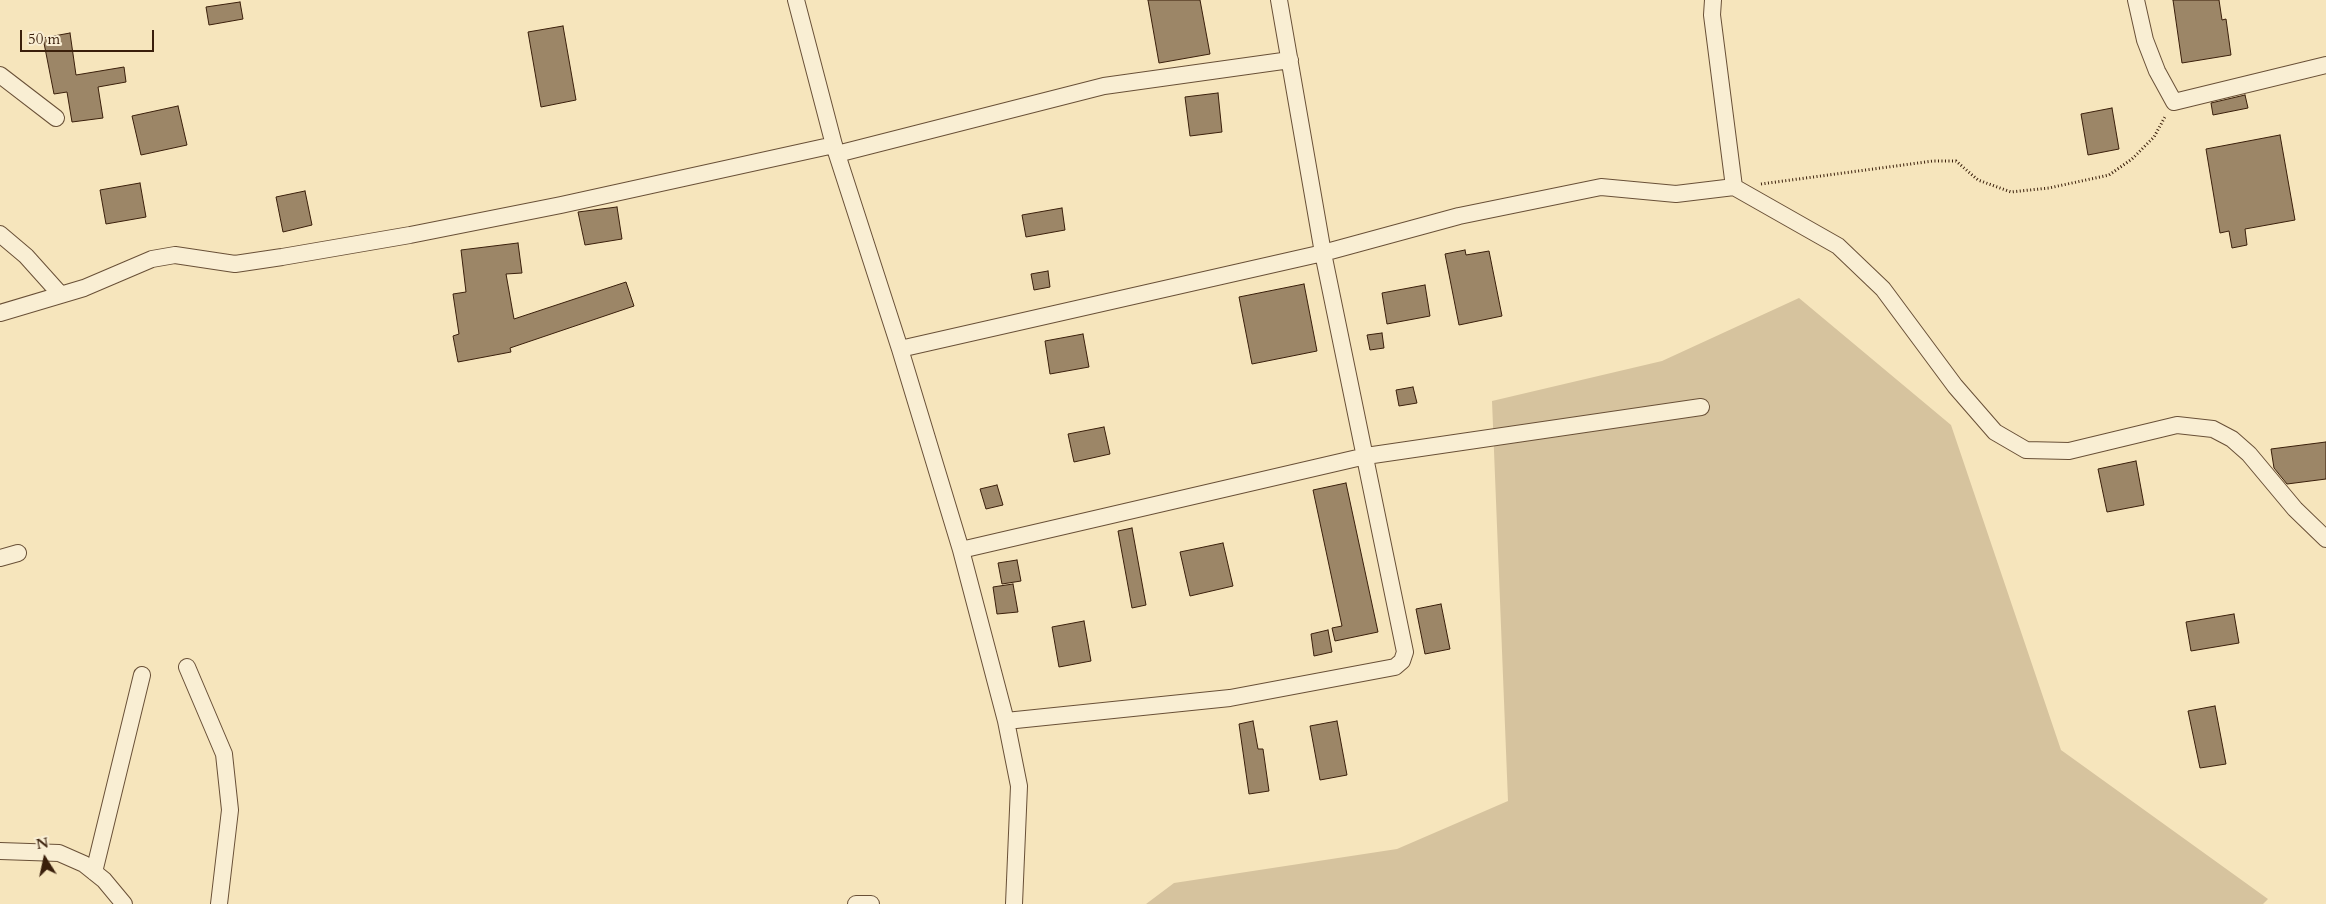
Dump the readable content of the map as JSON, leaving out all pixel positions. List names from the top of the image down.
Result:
{
  "scale_bar": "50 m",
  "north": "top"
}
